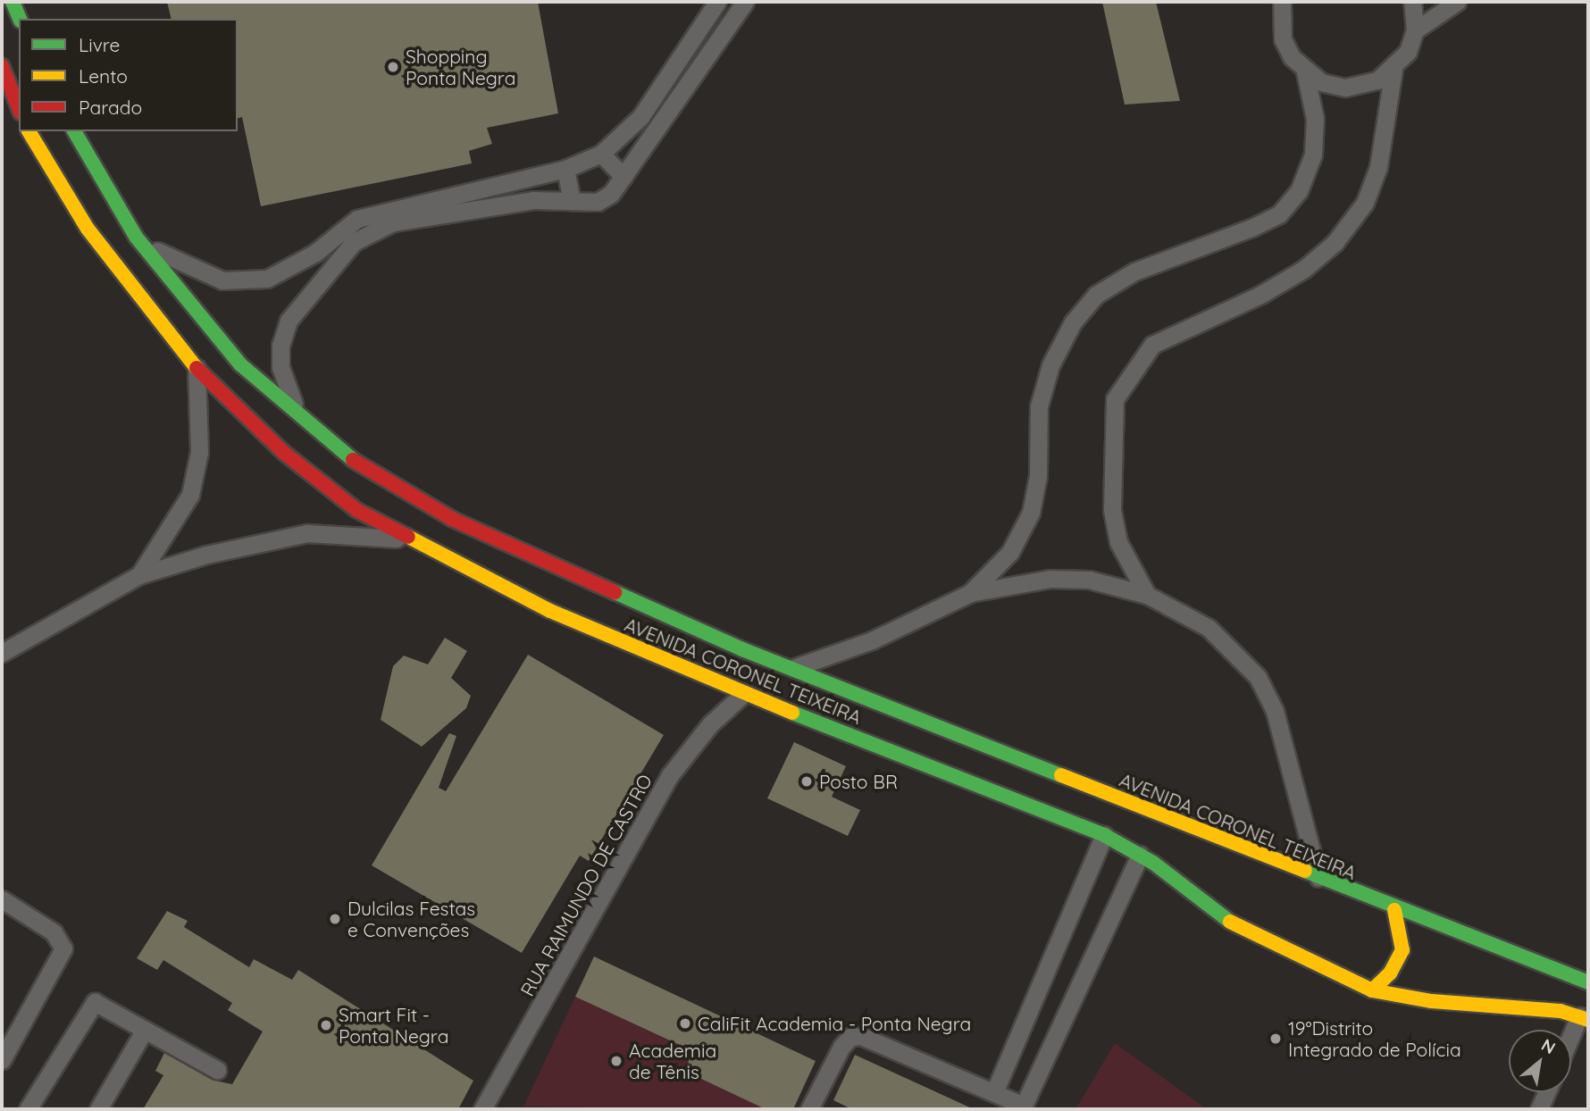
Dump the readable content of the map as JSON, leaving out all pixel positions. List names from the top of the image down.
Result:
{
  "streets": {
    "highway": ["AVENIDA CORONEL TEIXEIRA"],
    "street": ["RUA RAIMUNDO DE CASTRO"]
  },
  "crossings": [
    ["AVENIDA CORONEL TEIXEIRA", "RUA RAIMUNDO DE CASTRO"]
  ],
  "places": [
    "Shopping Ponta Negra",
    "Posto BR",
    "Dulcilas Festas e Convenções",
    "CaliFit Academia - Ponta Negra",
    "Smart Fit - Ponta Negra",
    "19°Distrito Integrado de Polícia",
    "Academia de Tênis"
  ],
  "legend": ["Livre", "Lento", "Parado"],
  "north": "top right"
}
